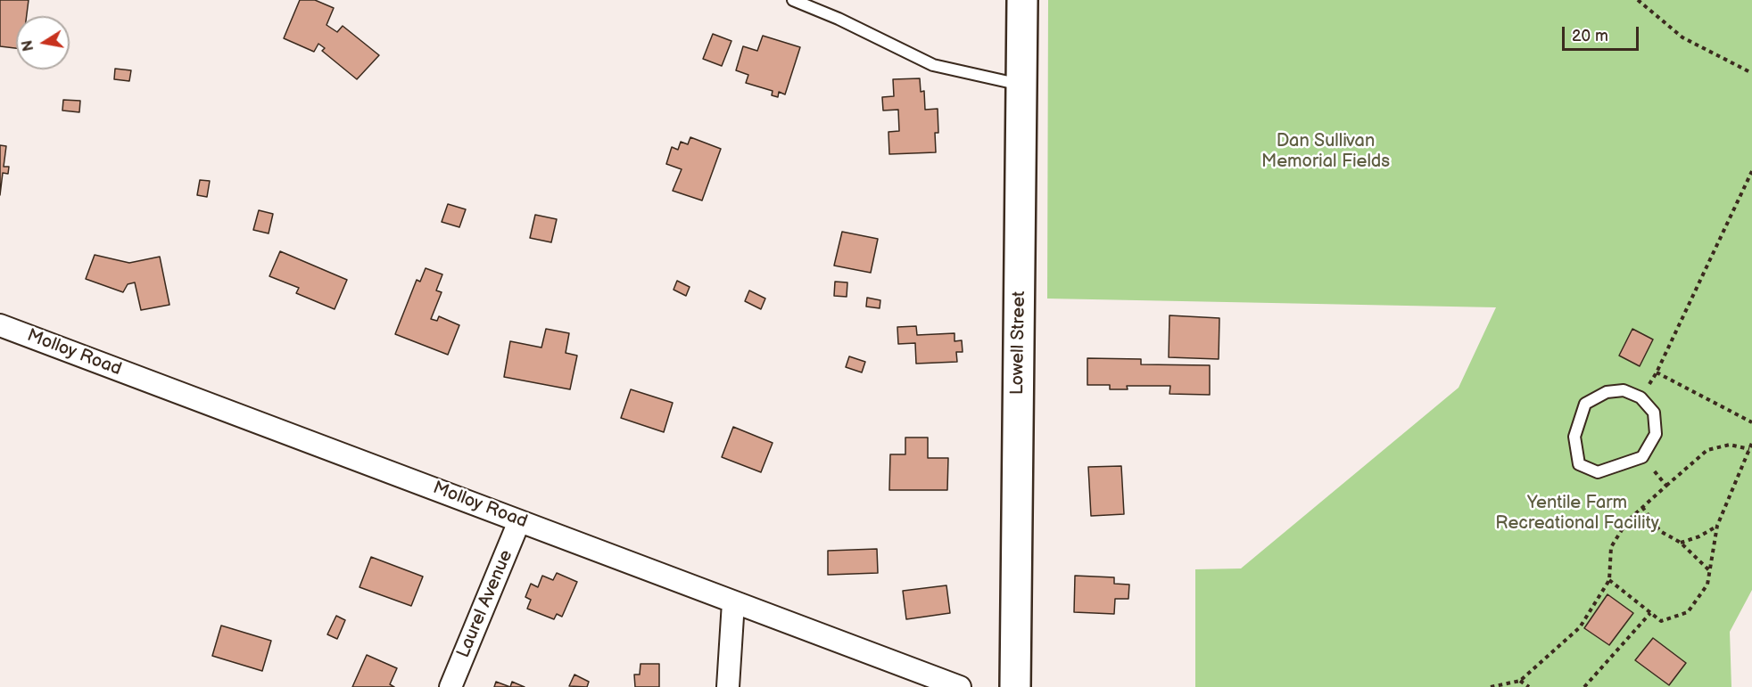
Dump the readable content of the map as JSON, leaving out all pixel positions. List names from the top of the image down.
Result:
{
  "streets": {
    "main road": ["Lowell Street"],
    "street": ["Molloy Road", "Laurel Avenue"]
  },
  "crossings": [
    ["Molloy Road", "Laurel Avenue"]
  ],
  "parks": ["Dan Sullivan Memorial Fields", "Yentile Farm Recreational Facility"],
  "scale_bar": "20 m",
  "north": "left"
}
